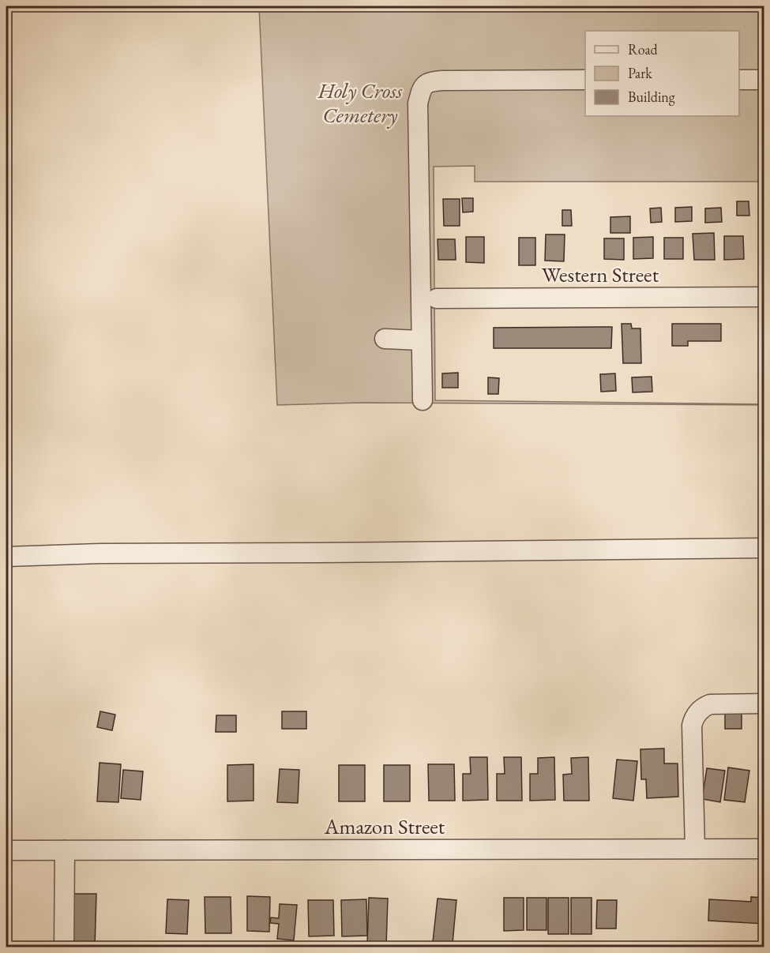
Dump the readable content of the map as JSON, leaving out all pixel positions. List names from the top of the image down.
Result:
{
  "streets": {
    "street": ["Western Street", "Amazon Street"]
  },
  "parks": ["Holy Cross Cemetery"],
  "legend": ["Road", "Park", "Building"]
}
